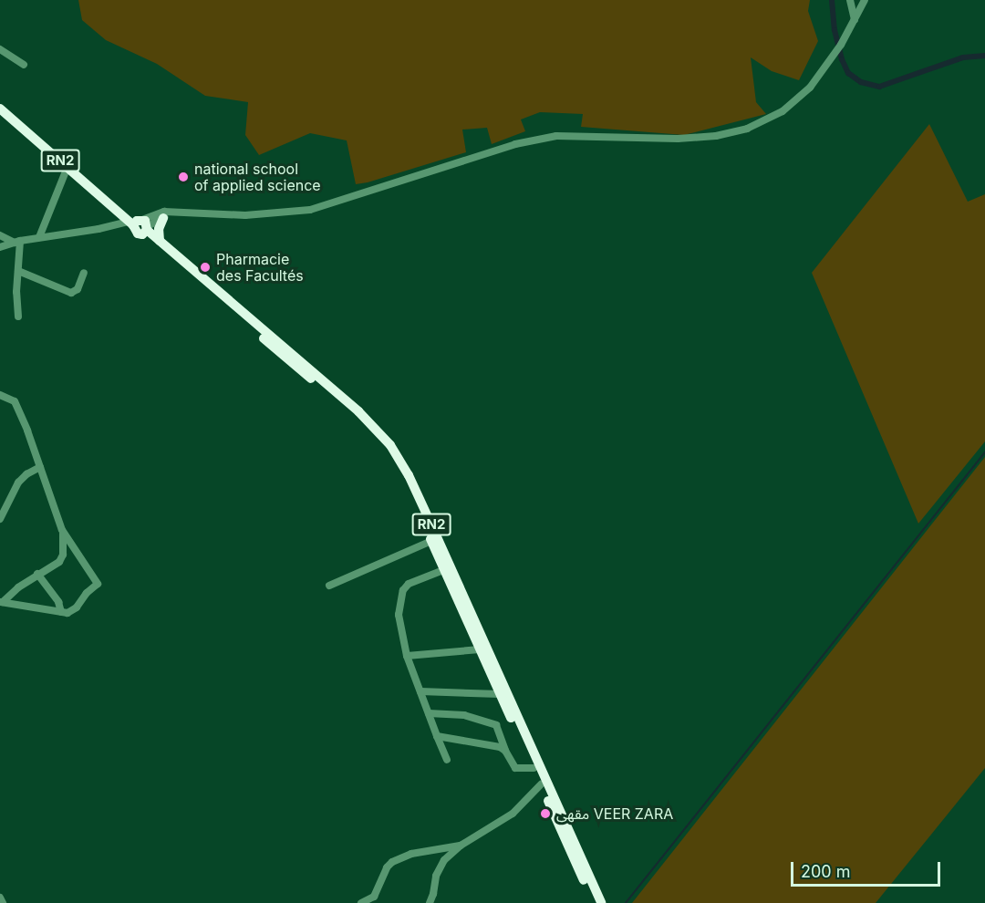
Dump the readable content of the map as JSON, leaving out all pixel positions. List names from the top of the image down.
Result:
{
  "streets": {
    "highway": ["RN2"]
  },
  "places": ["national school of applied science", "Pharmacie des Facultés", "مقهى VEER ZARA"],
  "scale_bar": "200 m"
}
